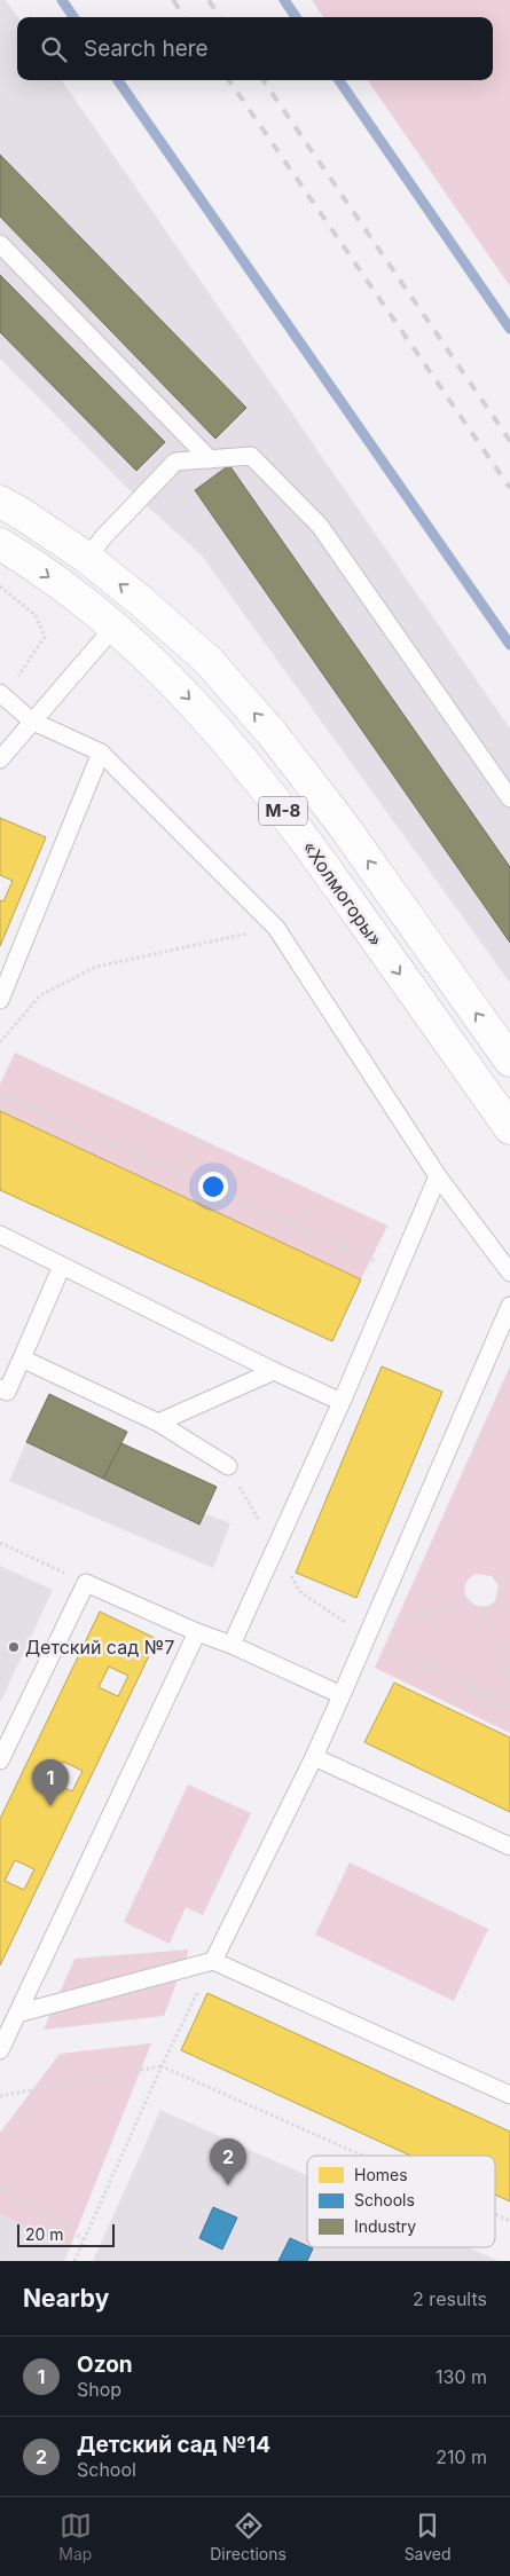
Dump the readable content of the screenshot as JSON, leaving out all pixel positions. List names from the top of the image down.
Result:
{
  "streets": {
    "highway": ["М-8", "«Холмогоры»"]
  },
  "places": ["Детский сад №7"],
  "legend": ["Homes", "Schools", "Industry"],
  "scale_bar": "20 m",
  "page": {
    "search": "Search here",
    "pins": ["1", "2"],
    "scale": "20 m",
    "heading": ["Nearby", "2 results"],
    "list": [
      {
        "mark": "1",
        "name": "Ozon",
        "note": "Shop",
        "value": "130 m"
      },
      {
        "mark": "2",
        "name": "Детский сад №14",
        "note": "School",
        "value": "210 m"
      }
    ],
    "nav": ["Map", "Directions", "Saved"]
  }
}
